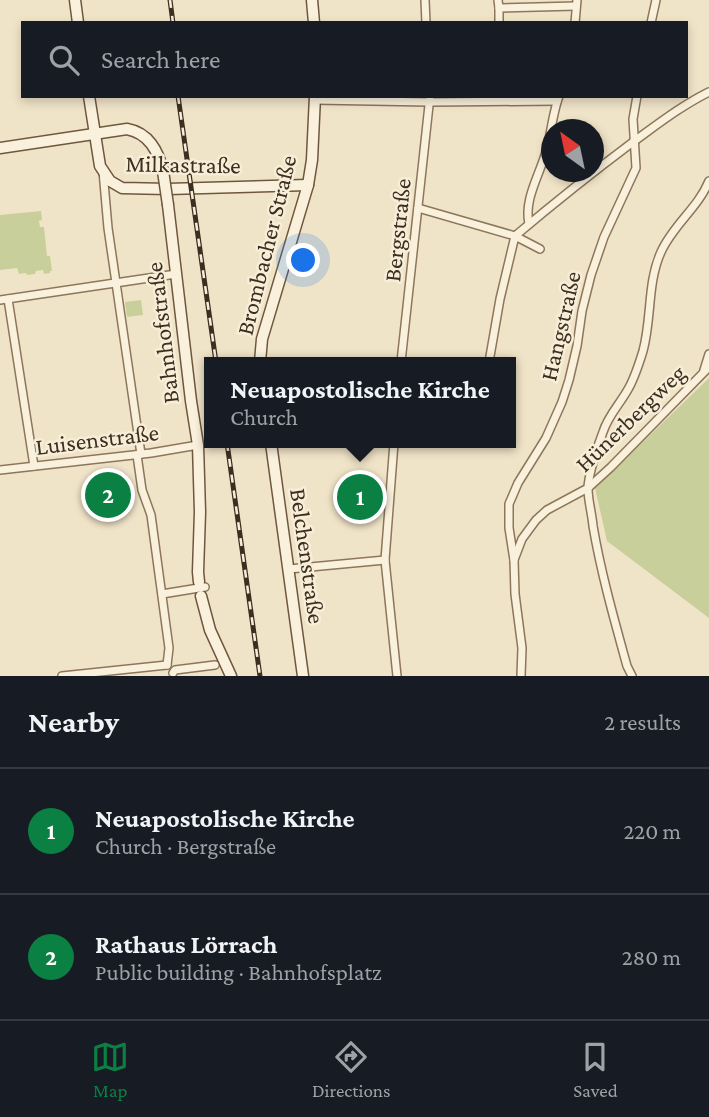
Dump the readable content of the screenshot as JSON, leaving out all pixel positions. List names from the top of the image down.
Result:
{
  "streets": {
    "main road": [
      "Milkastraße",
      "Brombacher Straße",
      "Bahnhofstraße",
      "Belchenstraße"
    ],
    "street": [
      "Bergstraße",
      "Hangstraße",
      "Hünerbergweg",
      "Luisenstraße"
    ]
  },
  "crossings": [
    ["Milkastraße", "Brombacher Straße"],
    ["Milkastraße", "Bahnhofstraße"],
    ["Hangstraße", "Hünerbergweg"],
    ["Bahnhofstraße", "Luisenstraße"]
  ],
  "north": "top left",
  "page": {
    "search": "Search here",
    "popup": ["Neuapostolische Kirche", "Church"],
    "pins": ["2", "1"],
    "heading": ["Nearby", "2 results"],
    "list": [
      {
        "mark": "1",
        "name": "Neuapostolische Kirche",
        "note": "Church · Bergstraße",
        "value": "220 m"
      },
      {
        "mark": "2",
        "name": "Rathaus Lörrach",
        "note": "Public building · Bahnhofsplatz",
        "value": "280 m"
      }
    ],
    "nav": ["Map", "Directions", "Saved"]
  }
}
